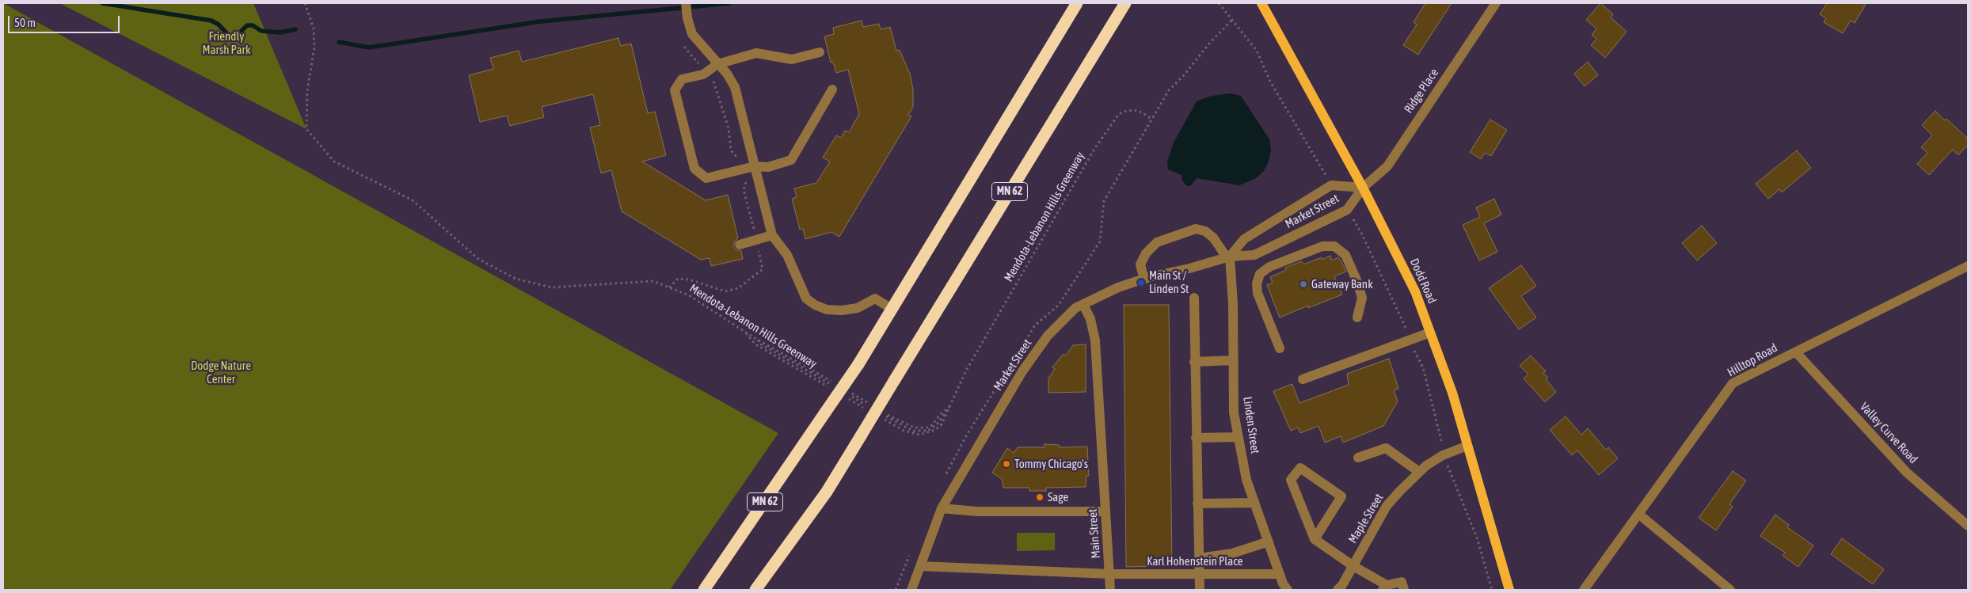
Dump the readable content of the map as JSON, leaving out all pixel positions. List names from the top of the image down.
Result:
{
  "streets": {
    "highway": ["MN 62"],
    "main road": ["Dodd Road"],
    "street": [
      "Ridge Place",
      "Market Street",
      "Hilltop Road",
      "Linden Street",
      "Valley Curve Road",
      "Maple Street",
      "Main Street",
      "Karl Hohenstein Place"
    ],
    "path": ["Mendota-Lebanon Hills Greenway"]
  },
  "crossings": [
    ["Ridge Place", "Market Street"],
    ["Ridge Place", "Dodd Road"],
    ["Market Street", "Dodd Road"],
    ["Market Street", "Linden Street"],
    ["Market Street", "Main Street"],
    ["Dodd Road", "Maple Street"],
    ["Hilltop Road", "Valley Curve Road"],
    ["Linden Street", "Karl Hohenstein Place"],
    ["Main Street", "Karl Hohenstein Place"]
  ],
  "parks": ["Friendly Marsh Park", "Dodge Nature Center"],
  "places": [
    "Main St / Linden St",
    "Gateway Bank",
    "Tommy Chicago's",
    "Sage"
  ],
  "scale_bar": "50 m"
}
